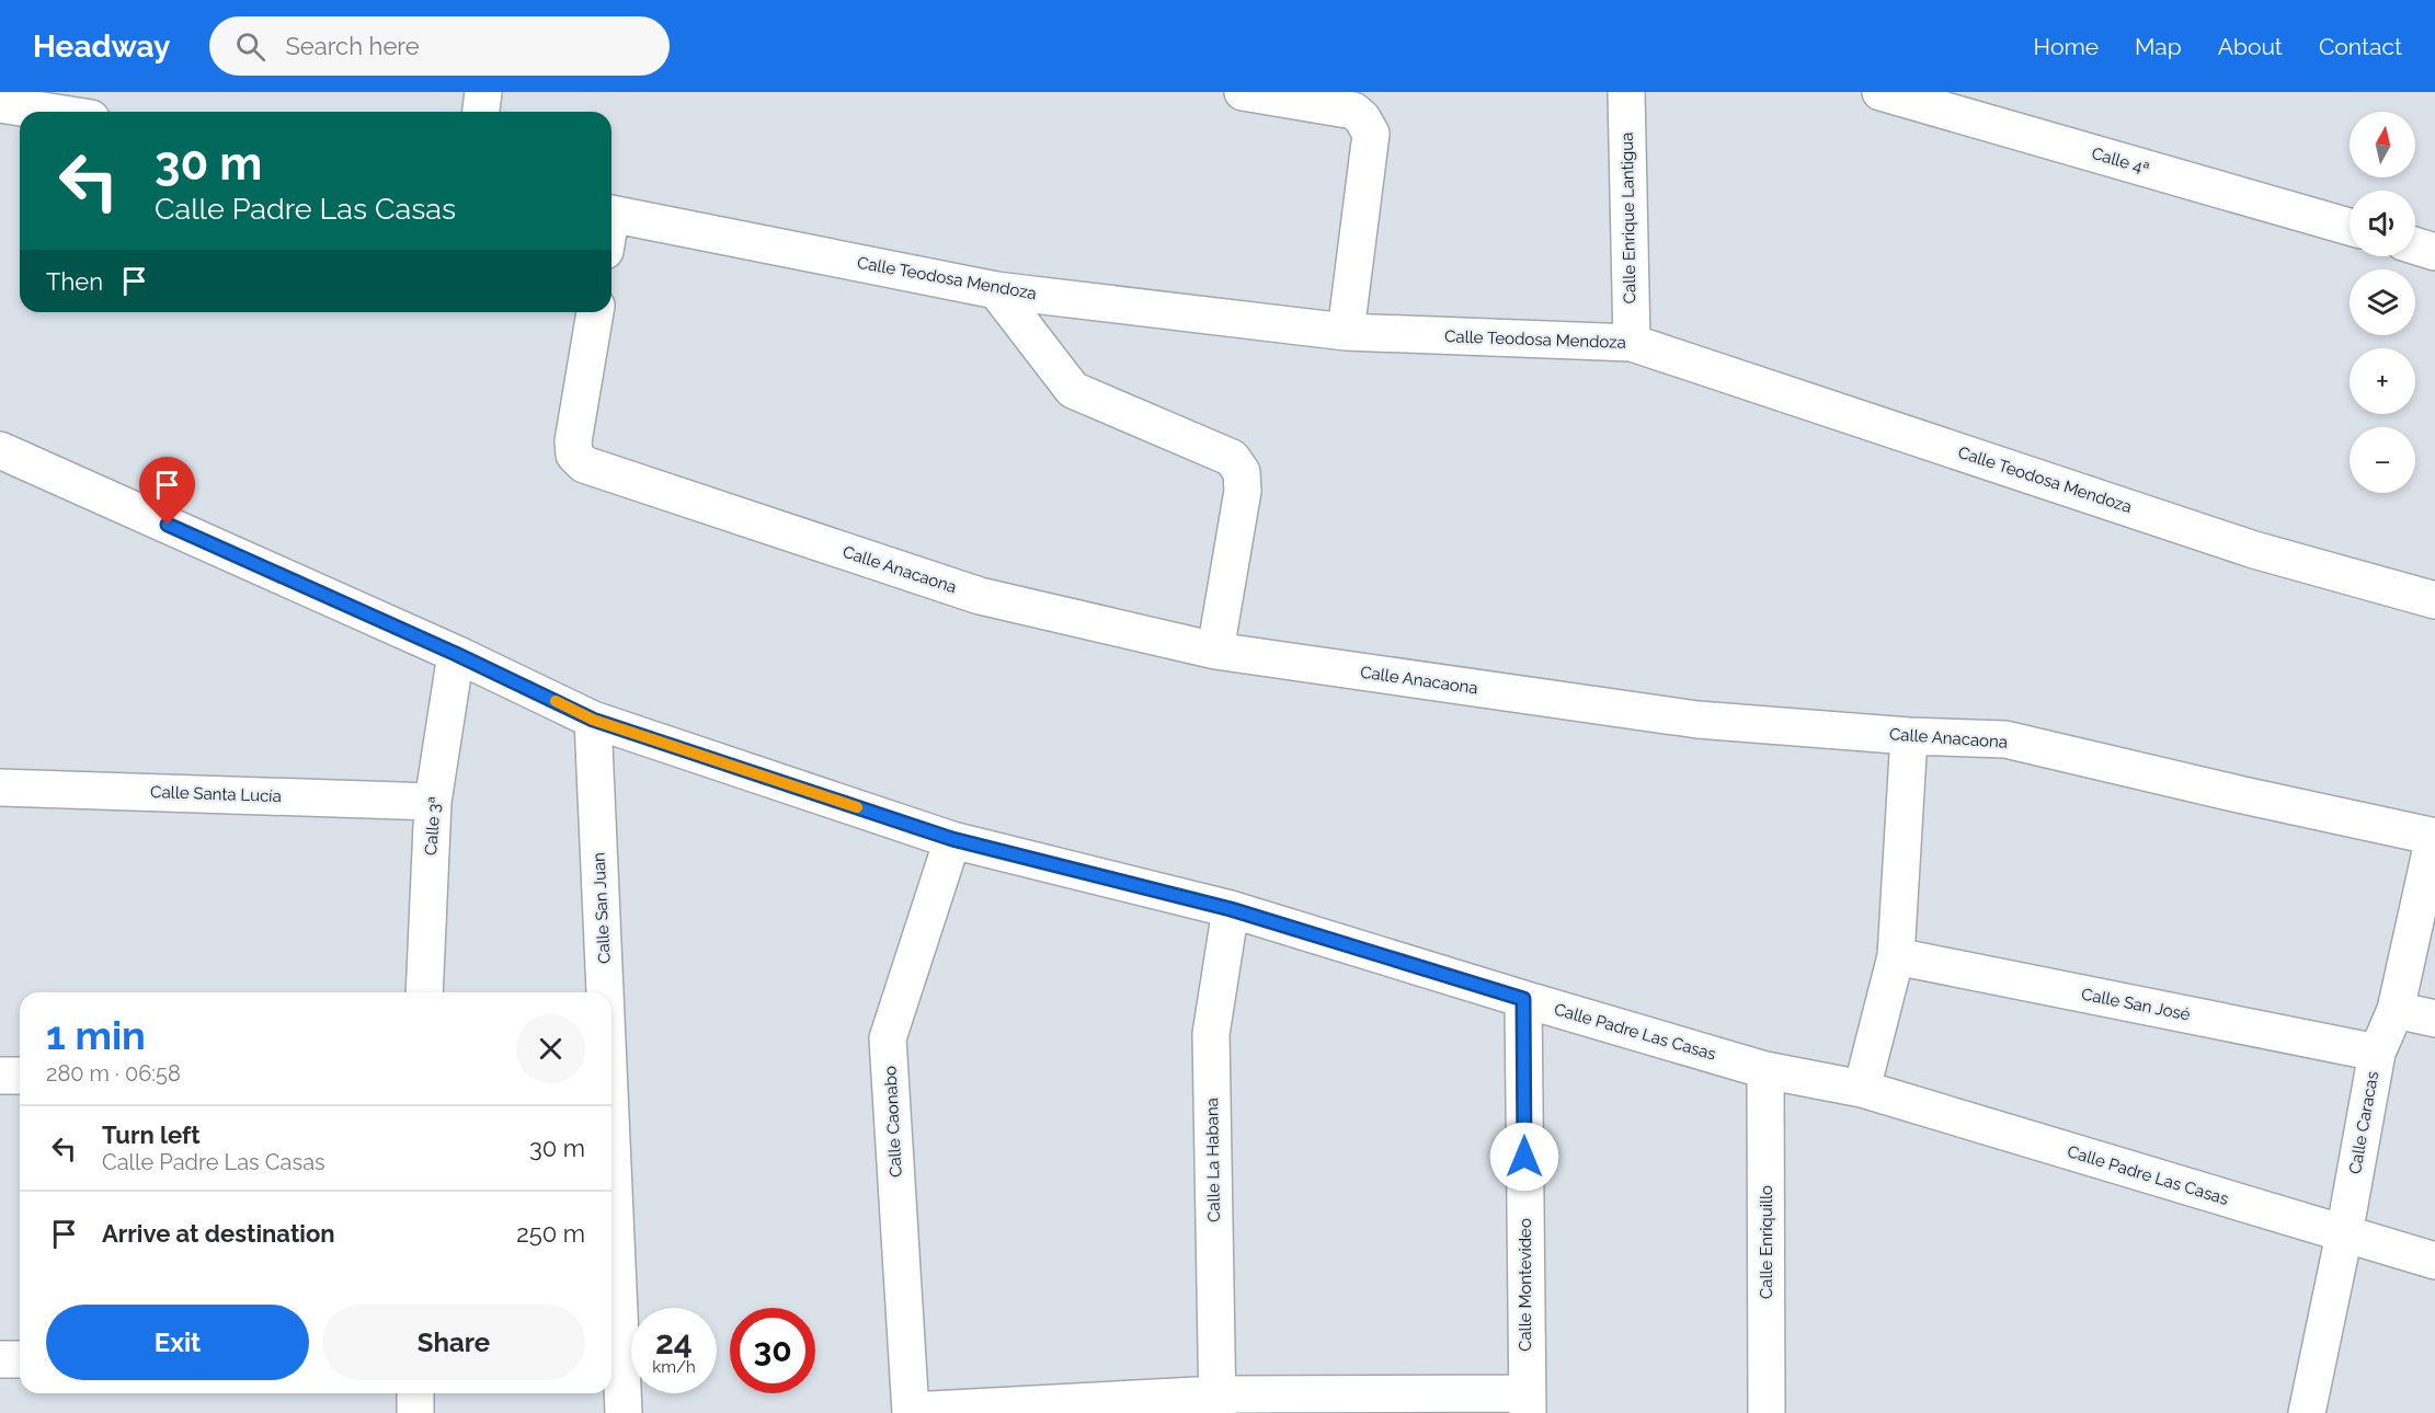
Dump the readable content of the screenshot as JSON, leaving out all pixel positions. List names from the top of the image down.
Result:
{
  "streets": {
    "street": [
      "Calle 4ª",
      "Calle Enrique Lantigua",
      "Calle Teodosa Mendoza",
      "Calle Anacaona",
      "Calle Santa Lucía",
      "Calle 3ª",
      "Calle San Juan",
      "Calle San José",
      "Calle Padre Las Casas",
      "Calle Caonabo",
      "Calle Caracas",
      "Calle La Habana",
      "Calle Enriquillo",
      "Calle Montevideo"
    ]
  },
  "crossings": [
    ["Calle Enrique Lantigua", "Calle Teodosa Mendoza"],
    ["Calle Anacaona", "Calle Caracas"],
    ["Calle Santa Lucía", "Calle 3ª"],
    ["Calle 3ª", "Calle Padre Las Casas"],
    ["Calle San Juan", "Calle Padre Las Casas"],
    ["Calle San José", "Calle Caracas"],
    ["Calle Padre Las Casas", "Calle Caonabo"],
    ["Calle Padre Las Casas", "Calle Caracas"],
    ["Calle Padre Las Casas", "Calle La Habana"],
    ["Calle Padre Las Casas", "Calle Enriquillo"],
    ["Calle Padre Las Casas", "Calle Montevideo"]
  ],
  "north": "top",
  "page": {
    "header": "Headway",
    "search": "Search here",
    "nav": [
      "Home",
      "Map",
      "About",
      "Contact"
    ],
    "map_buttons": ["+", "−"],
    "turn": ["30 m", "Calle Padre Las Casas"],
    "then": "Then",
    "heading": ["1 min", "280 m · 06:58"],
    "list": [
      {
        "name": "Turn left",
        "note": "Calle Padre Las Casas",
        "value": "30 m"
      },
      {
        "name": "Arrive at destination",
        "value": "250 m"
      }
    ],
    "buttons": ["Exit", "Share"],
    "speed": "24 km/h",
    "limit": "30"
  }
}
